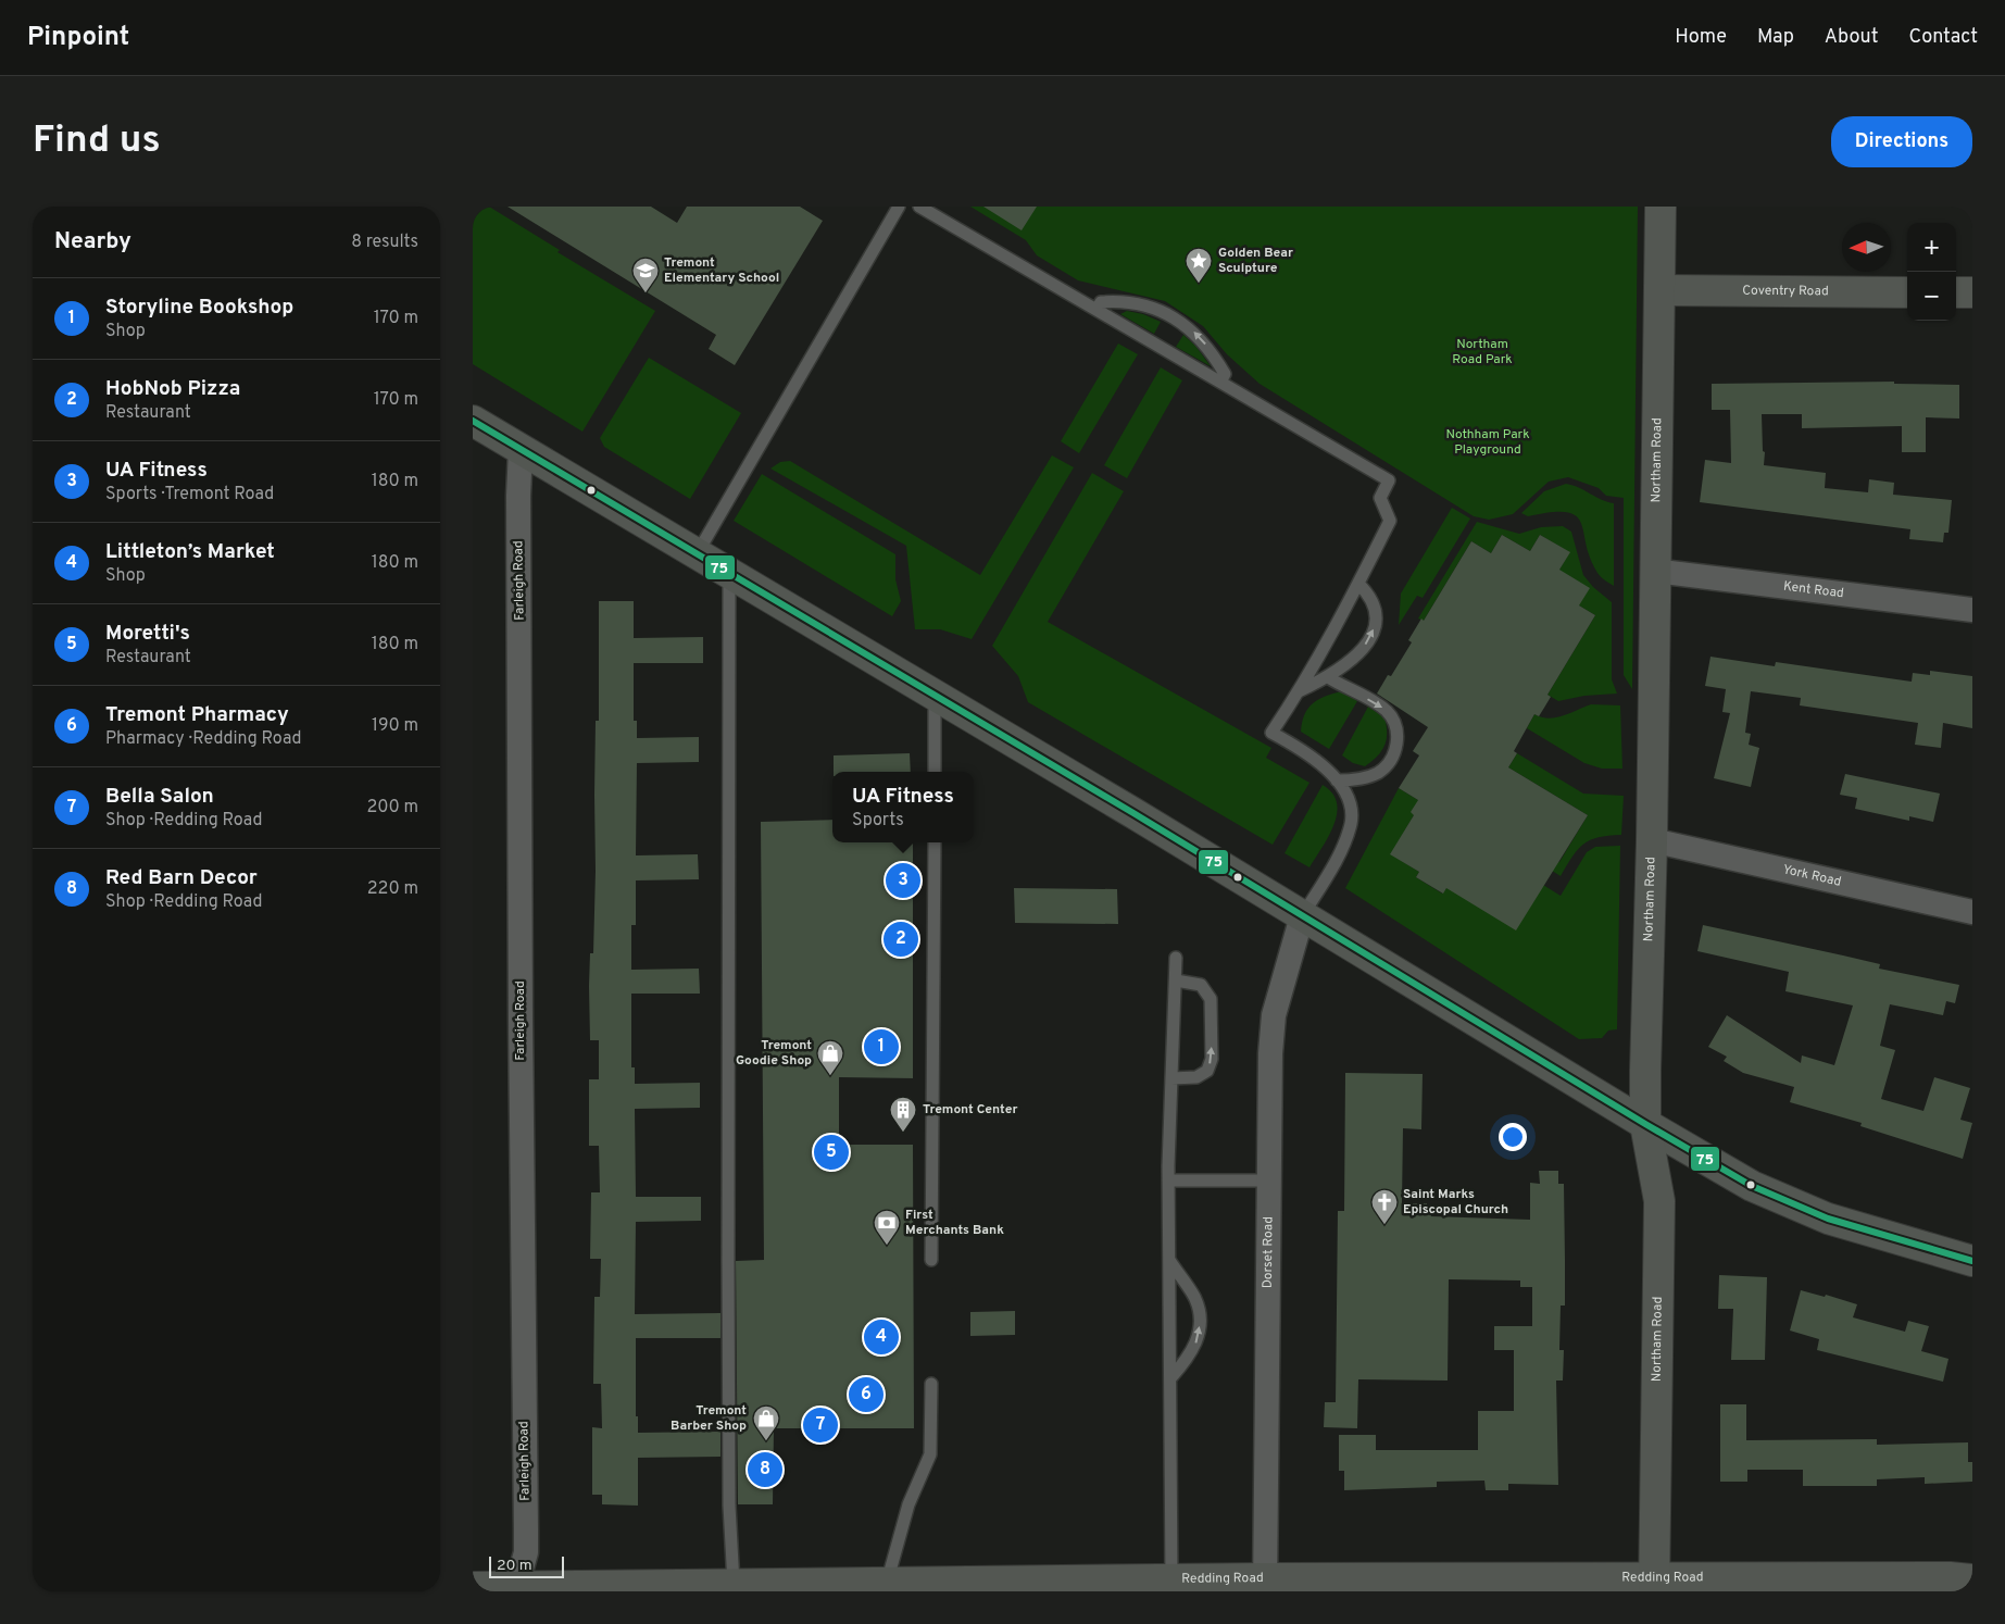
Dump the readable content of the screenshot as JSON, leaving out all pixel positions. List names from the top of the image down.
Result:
{
  "streets": {
    "main road": ["Coventry Road", "Northam Road", "Redding Road"],
    "street": [
      "Farleigh Road",
      "Kent Road",
      "York Road",
      "Dorset Road"
    ]
  },
  "crossings": [
    ["Coventry Road", "Northam Road"],
    ["Northam Road", "Kent Road"],
    ["Northam Road", "York Road"],
    ["Northam Road", "Redding Road"],
    ["Farleigh Road", "Redding Road"],
    ["Dorset Road", "Redding Road"]
  ],
  "parks": ["Northam Road Park", "Nothham Park Playground"],
  "places": {
    "place": ["Golden Bear Sculpture"],
    "school or university": ["Tremont Elementary School"],
    "shop": ["Tremont Goodie Shop", "Tremont Barber Shop"],
    "building": ["Tremont Center"],
    "church": ["Saint Marks Episcopal Church"],
    "bank": ["First Merchants Bank"]
  },
  "lines": ["transit line 75"],
  "scale_bar": "20 m",
  "north": "left",
  "page": {
    "header": "Pinpoint",
    "nav": [
      "Home",
      "Map",
      "About",
      "Contact"
    ],
    "buttons": "Directions",
    "title": "Find us",
    "heading": ["Nearby", "8 results"],
    "map_buttons": ["+", "−"],
    "list": [
      {
        "mark": "1",
        "name": "Storyline Bookshop",
        "note": "Shop",
        "value": "170 m"
      },
      {
        "mark": "2",
        "name": "HobNob Pizza",
        "note": "Restaurant",
        "value": "170 m"
      },
      {
        "mark": "3",
        "name": "UA Fitness",
        "note": "Sports · Tremont Road",
        "value": "180 m"
      },
      {
        "mark": "4",
        "name": "Littleton’s Market",
        "note": "Shop",
        "value": "180 m"
      },
      {
        "mark": "5",
        "name": "Moretti's",
        "note": "Restaurant",
        "value": "180 m"
      },
      {
        "mark": "6",
        "name": "Tremont Pharmacy",
        "note": "Pharmacy · Redding Road",
        "value": "190 m"
      },
      {
        "mark": "7",
        "name": "Bella Salon",
        "note": "Shop · Redding Road",
        "value": "200 m"
      },
      {
        "mark": "8",
        "name": "Red Barn Decor",
        "note": "Shop · Redding Road",
        "value": "220 m"
      }
    ],
    "popup": ["UA Fitness", "Sports"],
    "pins": [
      "3",
      "2",
      "1",
      "5",
      "4",
      "6",
      "7",
      "8"
    ],
    "scale": "20 m"
  }
}
